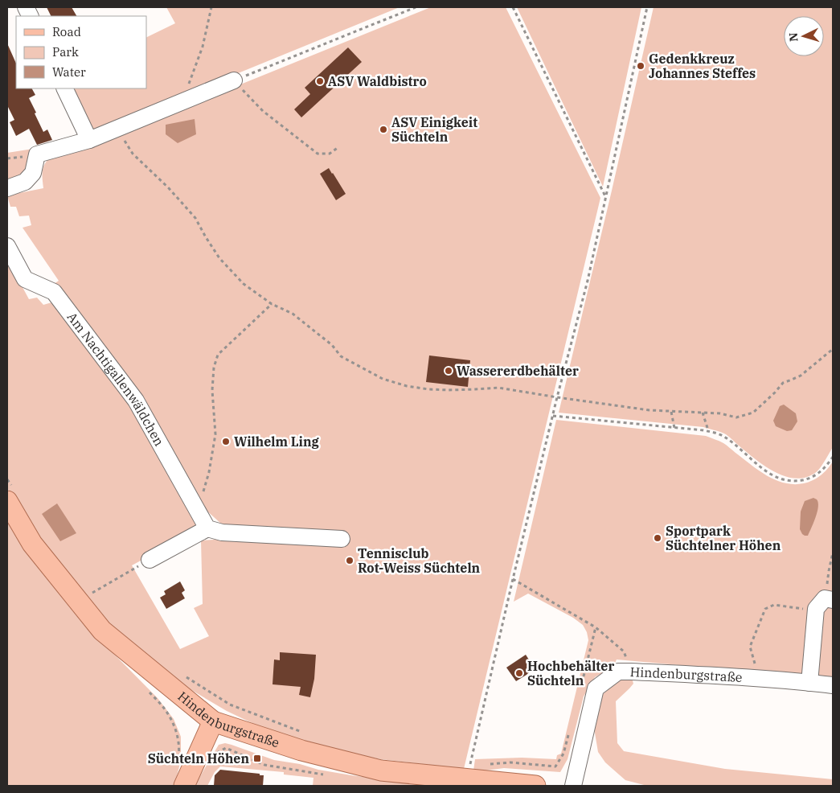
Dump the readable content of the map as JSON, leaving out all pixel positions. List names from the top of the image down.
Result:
{
  "streets": {
    "main road": ["Hindenburgstraße"],
    "street": ["Am Nachtigallenwäldchen"]
  },
  "places": {
    "other": [
      "Gedenkkreuz Johannes Steffes",
      "ASV Waldbistro",
      "ASV Einigkeit Süchteln",
      "Wassererdbehälter",
      "Wilhelm Ling",
      "Sportpark Süchtelner Höhen",
      "Tennisclub Rot-Weiss Süchteln",
      "Hochbehälter Süchteln"
    ],
    "transit": ["Süchteln Höhen"]
  },
  "legend": ["Road", "Park", "Water"],
  "north": "left"
}
